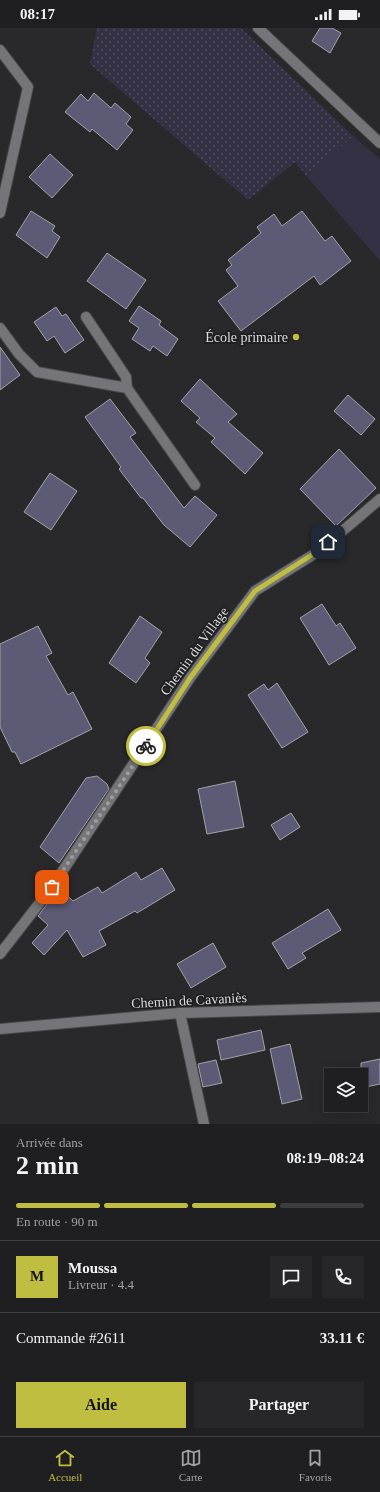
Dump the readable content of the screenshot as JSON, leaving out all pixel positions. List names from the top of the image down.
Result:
{
  "streets": {
    "street": ["Chemin du Village", "Chemin de Cavaniès"]
  },
  "places": ["École primaire"],
  "page": {
    "status": "08:17",
    "heading": ["2 min", "Arrivée dans", "08:19–08:24"],
    "panel": [
      "Moussa",
      "Livreur · 4.4",
      "Commande #2611",
      "33.11 €"
    ],
    "bar": "En route · 90 m",
    "round": "M",
    "buttons": ["Aide", "Partager"],
    "tabs": ["Accueil", "Carte", "Favoris"]
  }
}
